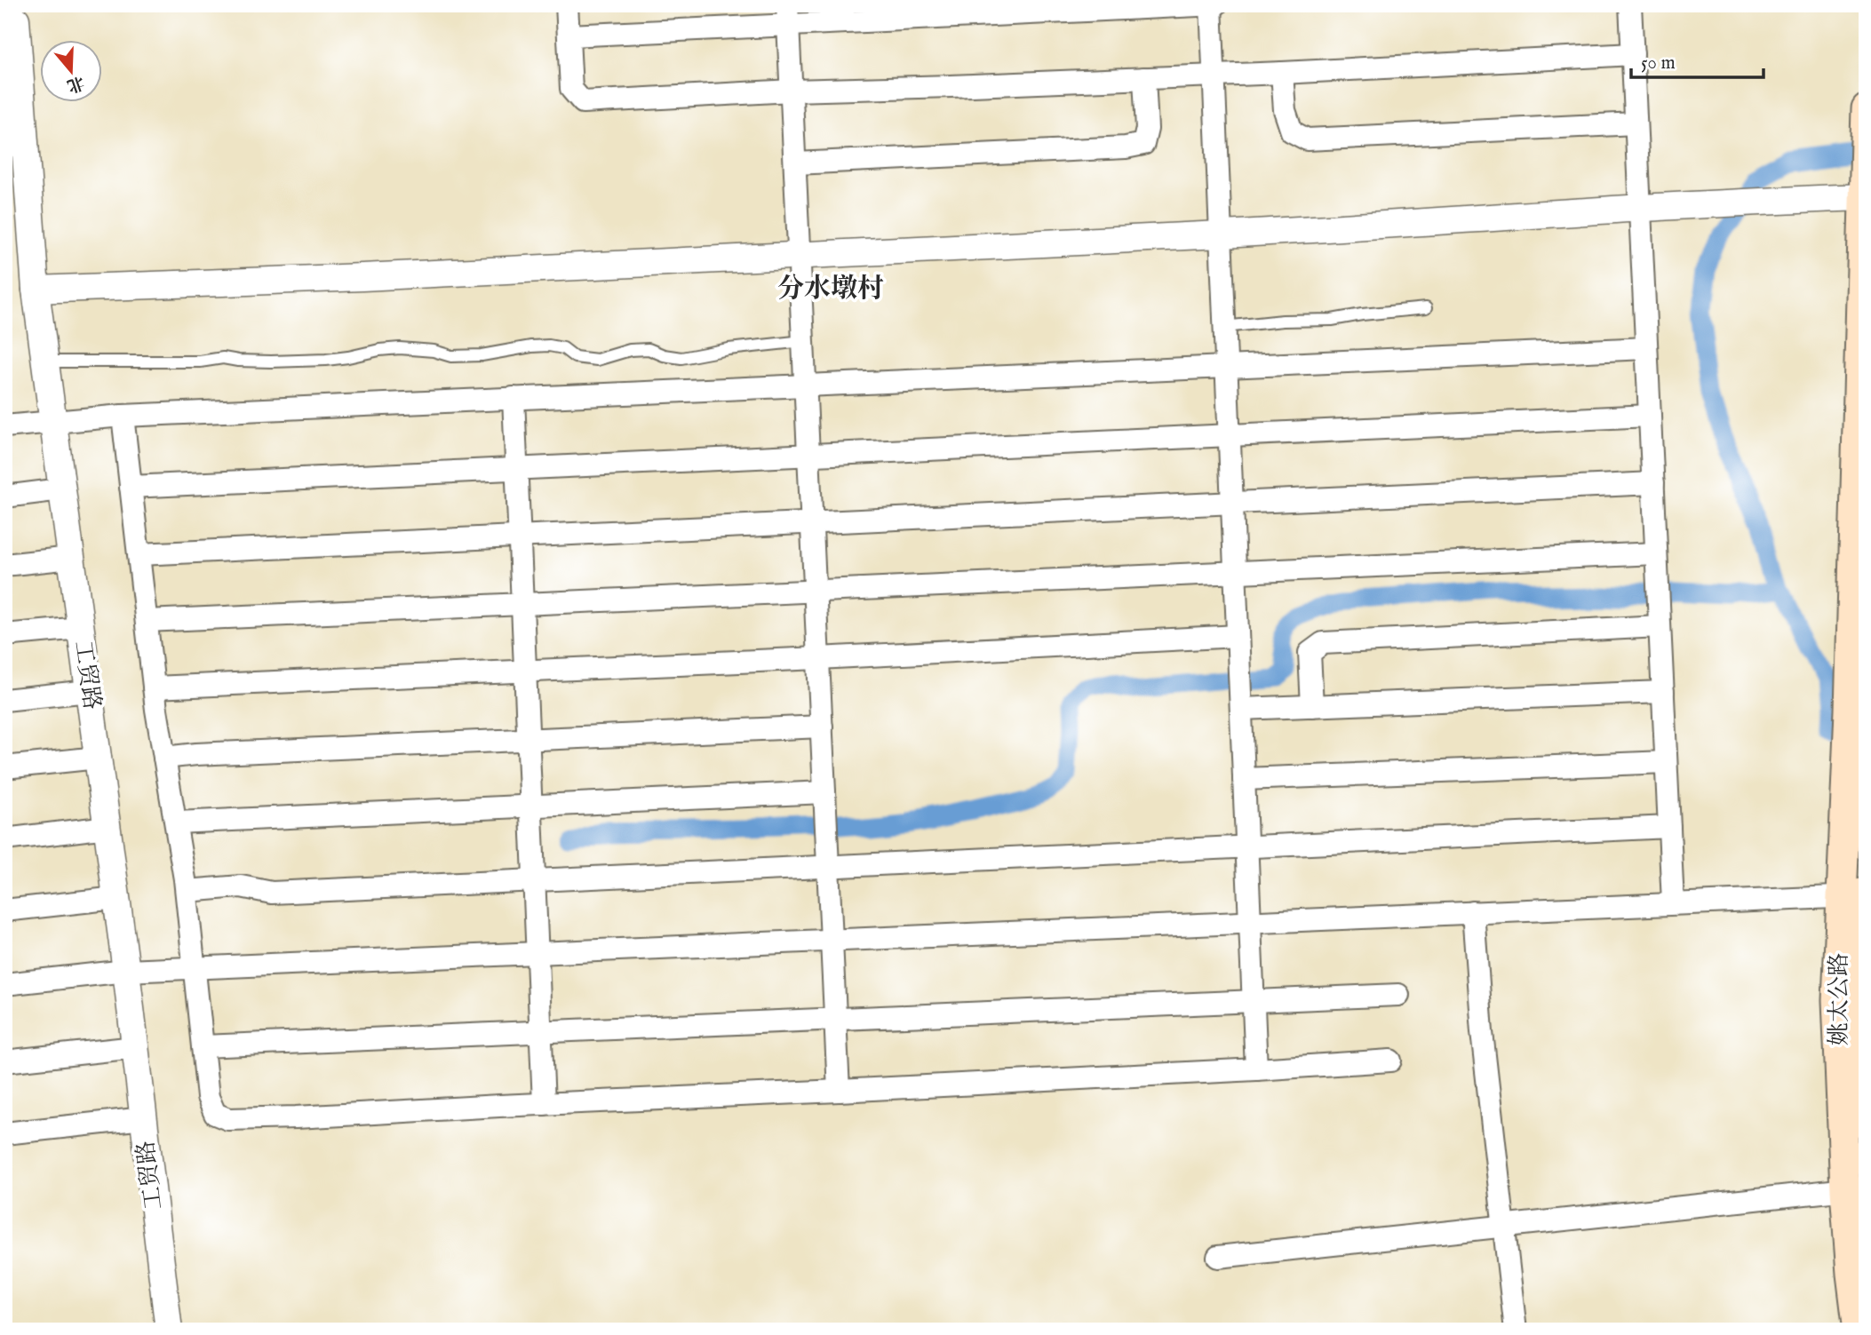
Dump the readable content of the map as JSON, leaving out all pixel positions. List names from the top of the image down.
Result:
{
  "streets": {
    "main road": ["姚太公路"],
    "street": ["工贸路"]
  },
  "districts": ["分水墩村"],
  "scale_bar": "50 m",
  "north": "bottom"
}
